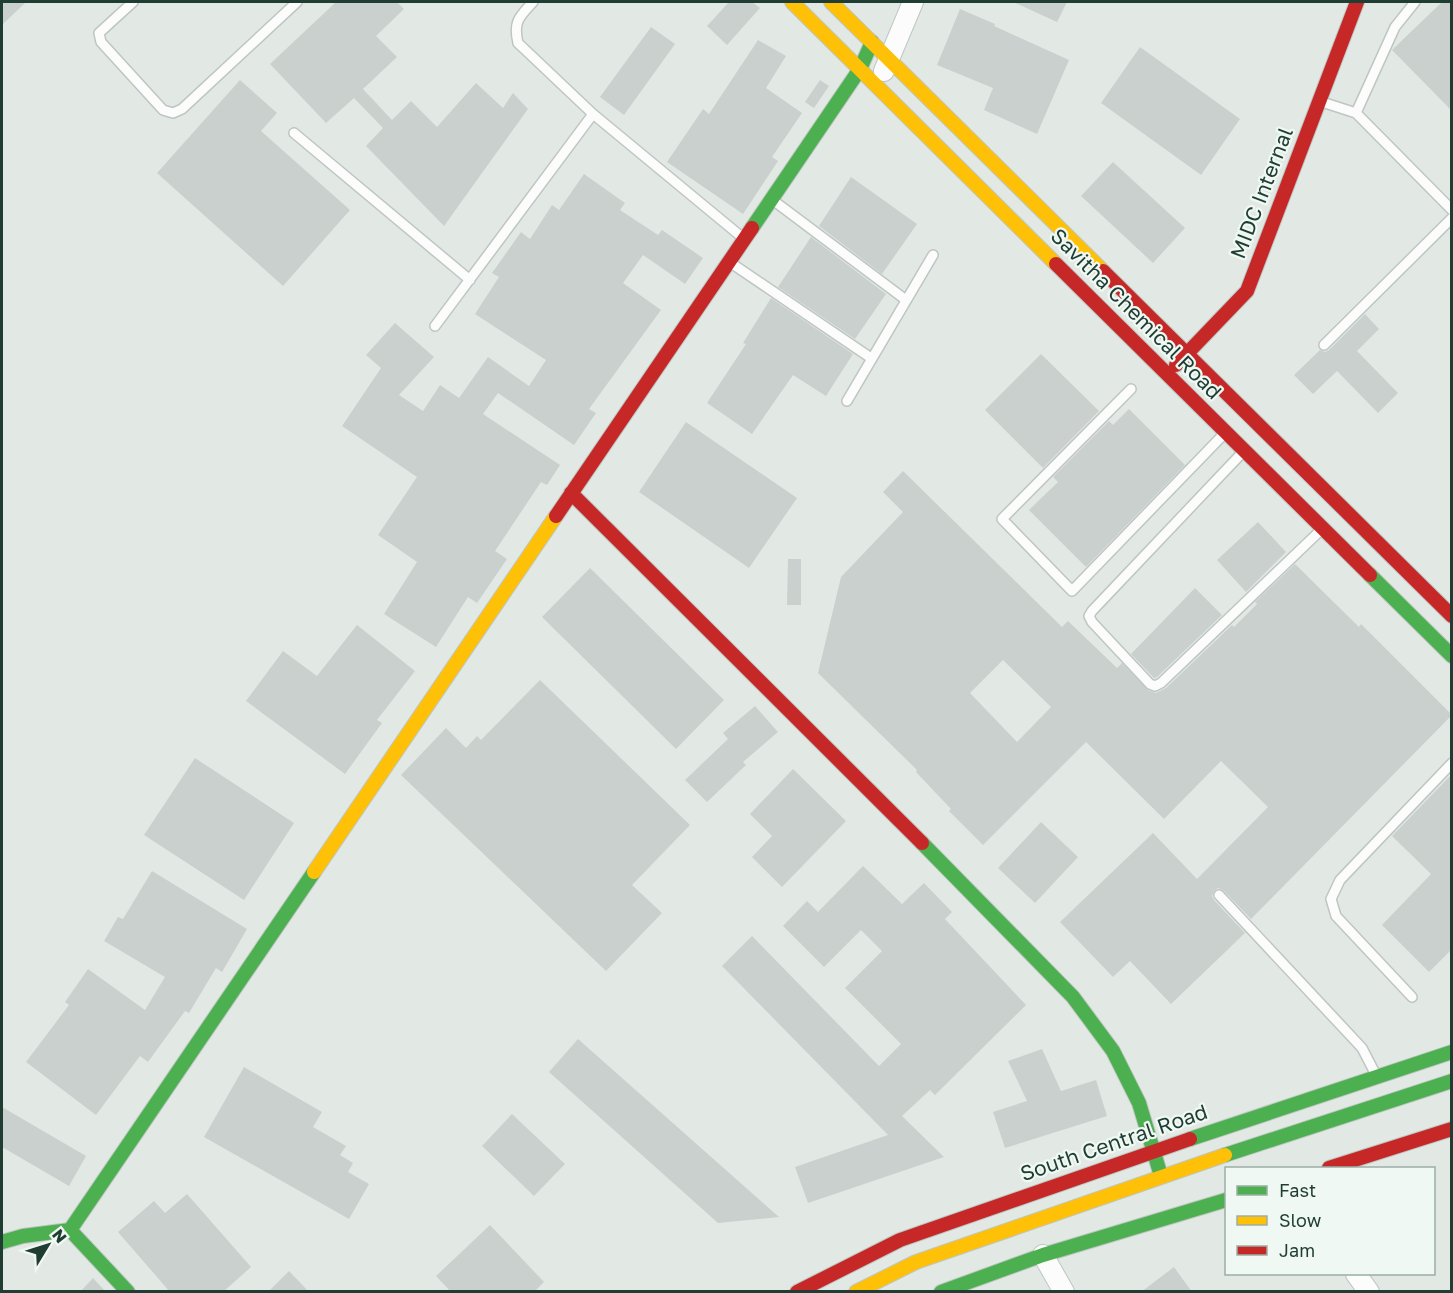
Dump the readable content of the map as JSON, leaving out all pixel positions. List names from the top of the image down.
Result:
{
  "streets": {
    "main road": ["MIDC Internal", "Savitha Chemical Road", "South Central Road"]
  },
  "crossings": [
    ["MIDC Internal", "Savitha Chemical Road"]
  ],
  "legend": ["Fast", "Slow", "Jam"],
  "north": "top right"
}
